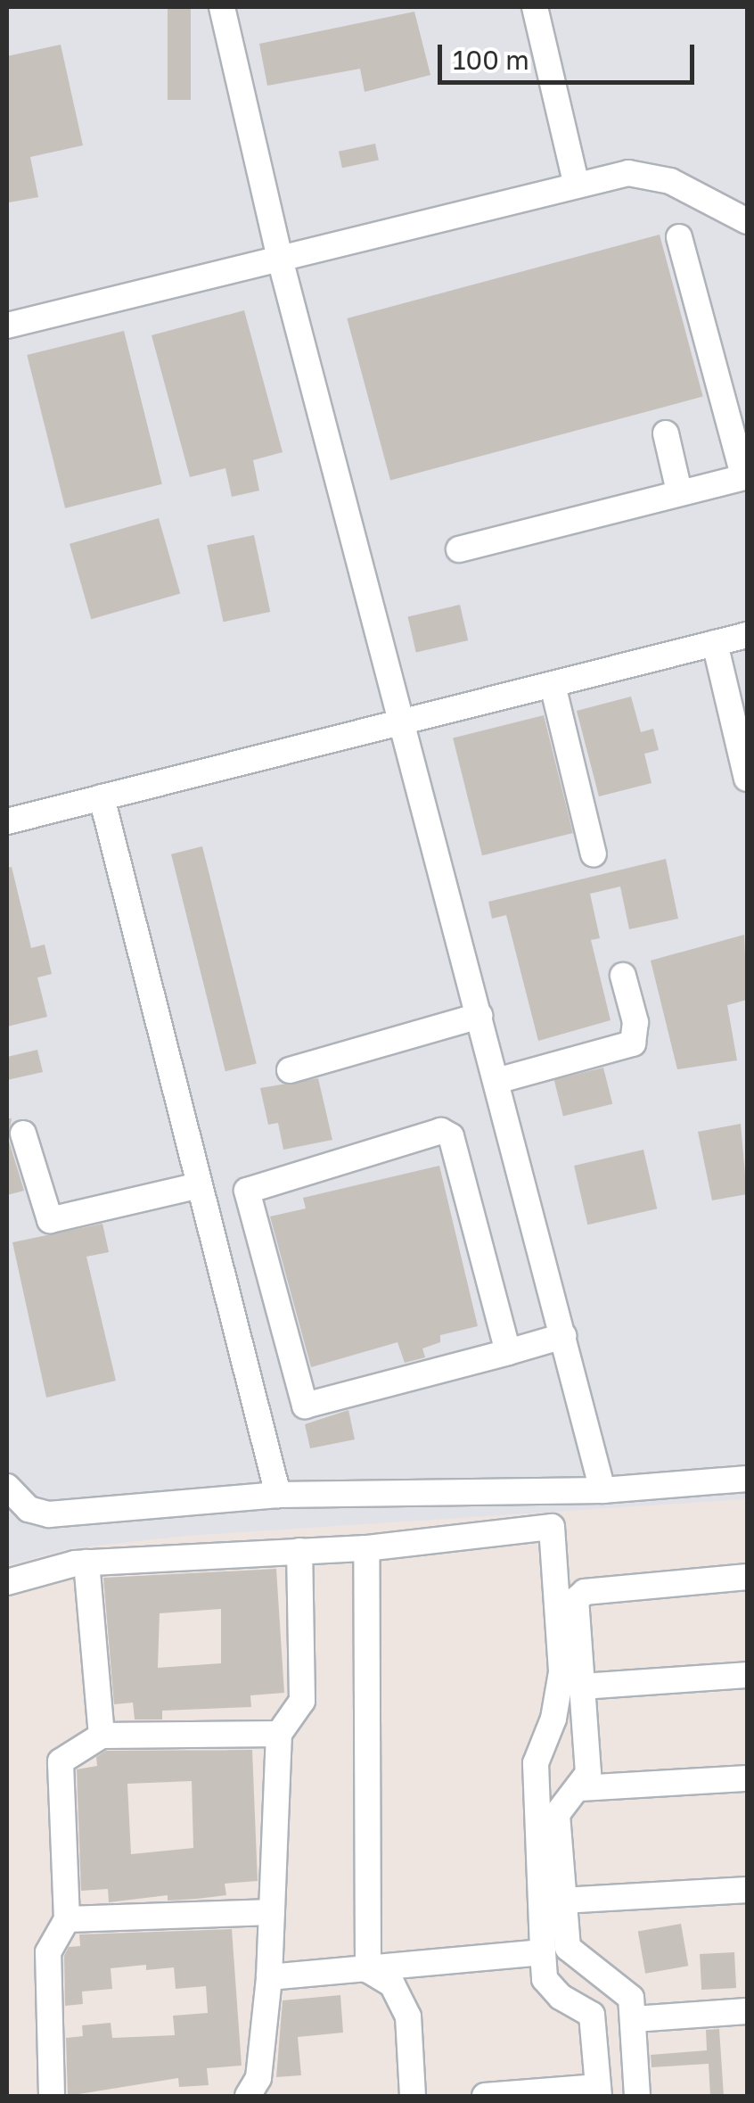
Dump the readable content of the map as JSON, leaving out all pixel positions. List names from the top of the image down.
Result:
{
  "scale_bar": "100 m"
}
